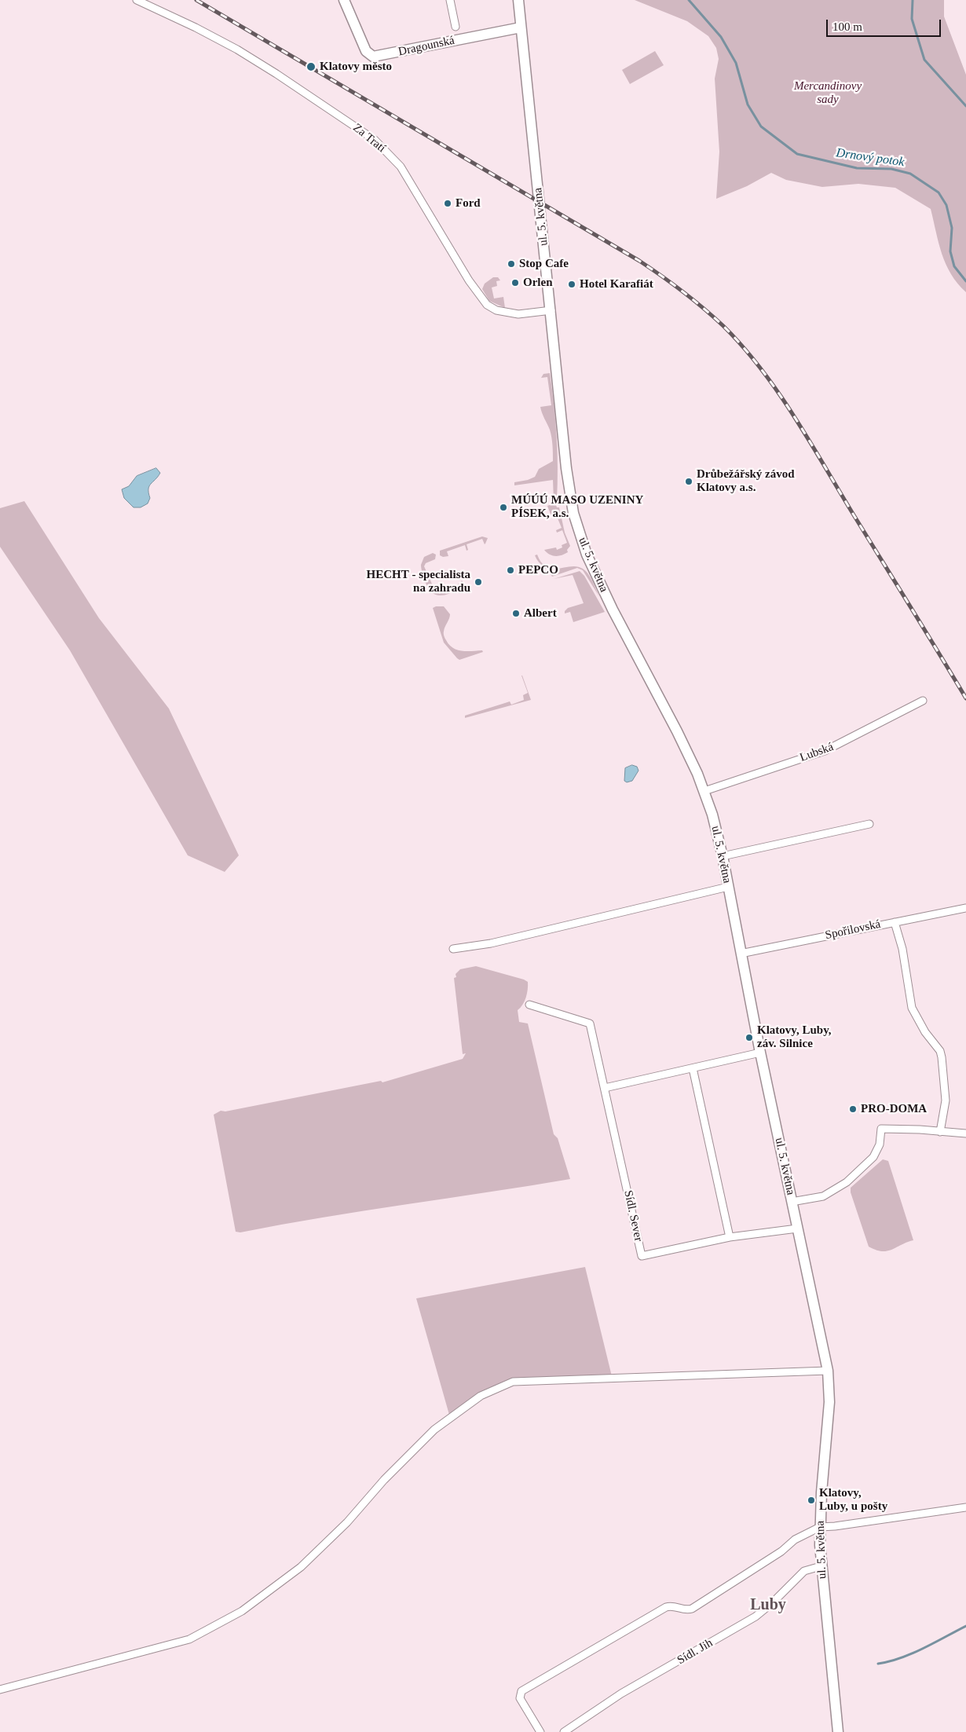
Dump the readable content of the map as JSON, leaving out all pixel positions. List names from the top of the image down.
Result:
{
  "streets": {
    "street": [
      "Dragounská",
      "Za Tratí",
      "ul. 5. května",
      "Lubská",
      "Spořilovská",
      "Sídl. Sever",
      "Sídl. Jih"
    ]
  },
  "crossings": [
    ["Dragounská", "ul. 5. května"],
    ["Za Tratí", "ul. 5. května"],
    ["ul. 5. května", "Lubská"],
    ["ul. 5. května", "Spořilovská"],
    ["ul. 5. května", "Sídl. Sever"],
    ["ul. 5. května", "Sídl. Jih"]
  ],
  "districts": ["Luby"],
  "water": ["Drnový potok"],
  "parks": ["Mercandinovy sady"],
  "places": [
    "Klatovy město",
    "Ford",
    "Stop Cafe",
    "Orlen",
    "Hotel Karafiát",
    "Drůbežářský závod Klatovy a.s.",
    "MÚÚÚ MASO UZENINY PÍSEK, a.s.",
    "PEPCO",
    "HECHT - specialista na zahradu",
    "Albert",
    "Klatovy, Luby, záv. Silnice",
    "PRO-DOMA",
    "Klatovy, Luby, u pošty"
  ],
  "scale_bar": "100 m"
}
